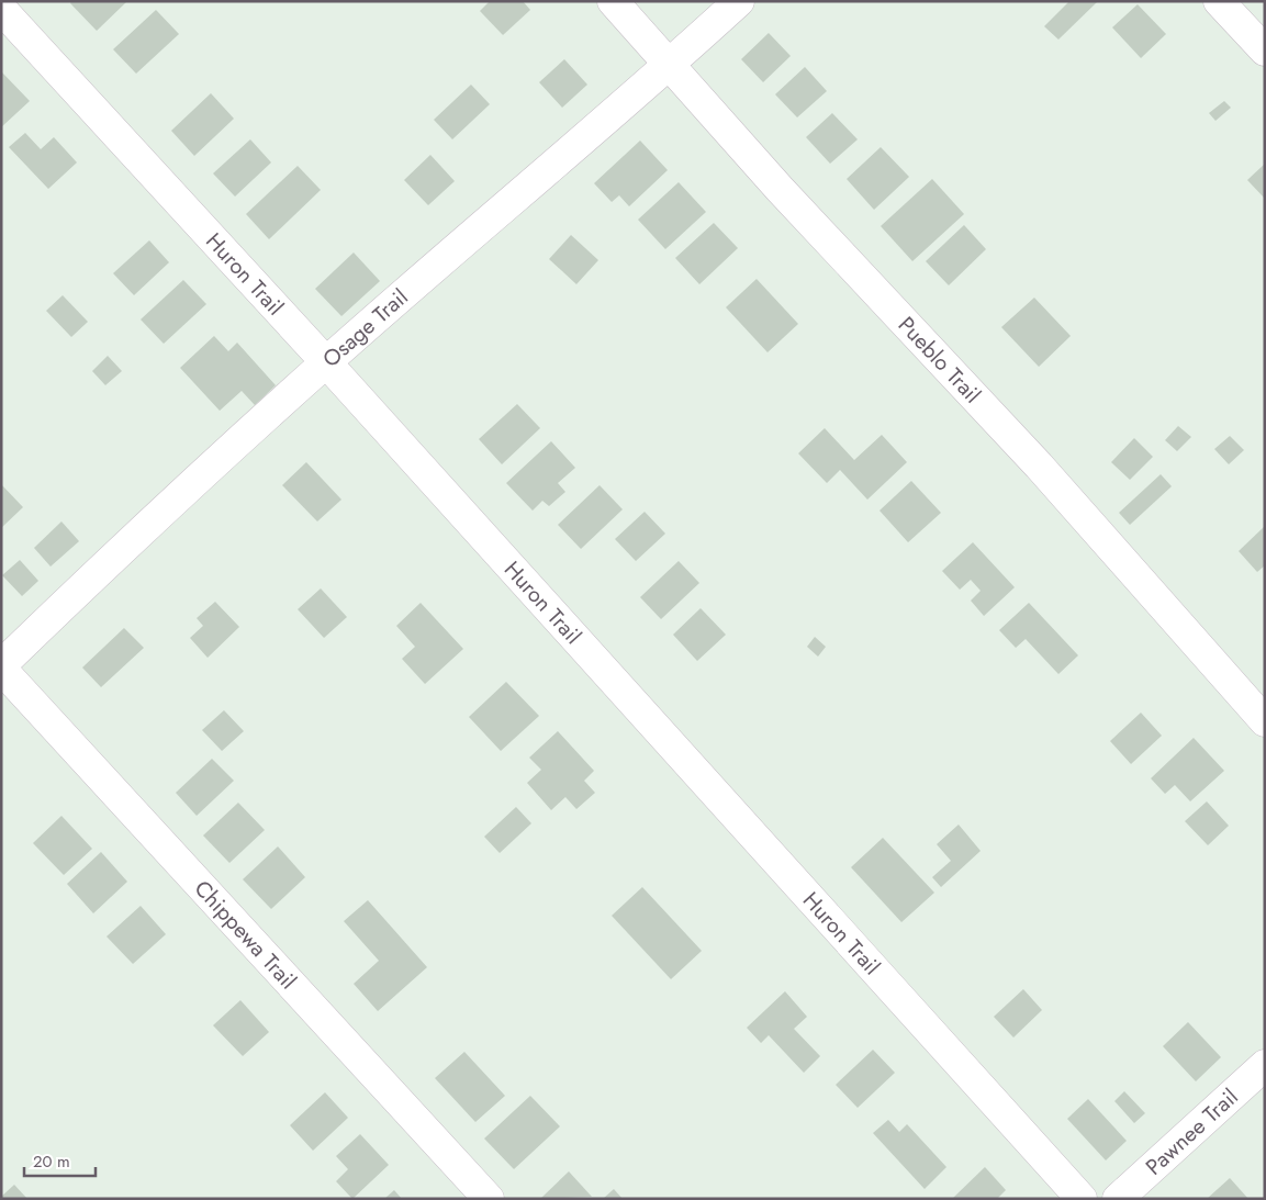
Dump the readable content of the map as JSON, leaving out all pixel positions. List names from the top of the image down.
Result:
{
  "streets": {
    "street": [
      "Huron Trail",
      "Osage Trail",
      "Pueblo Trail",
      "Chippewa Trail",
      "Pawnee Trail"
    ]
  },
  "crossings": [
    ["Huron Trail", "Osage Trail"],
    ["Osage Trail", "Pueblo Trail"],
    ["Osage Trail", "Chippewa Trail"]
  ],
  "scale_bar": "20 m"
}
